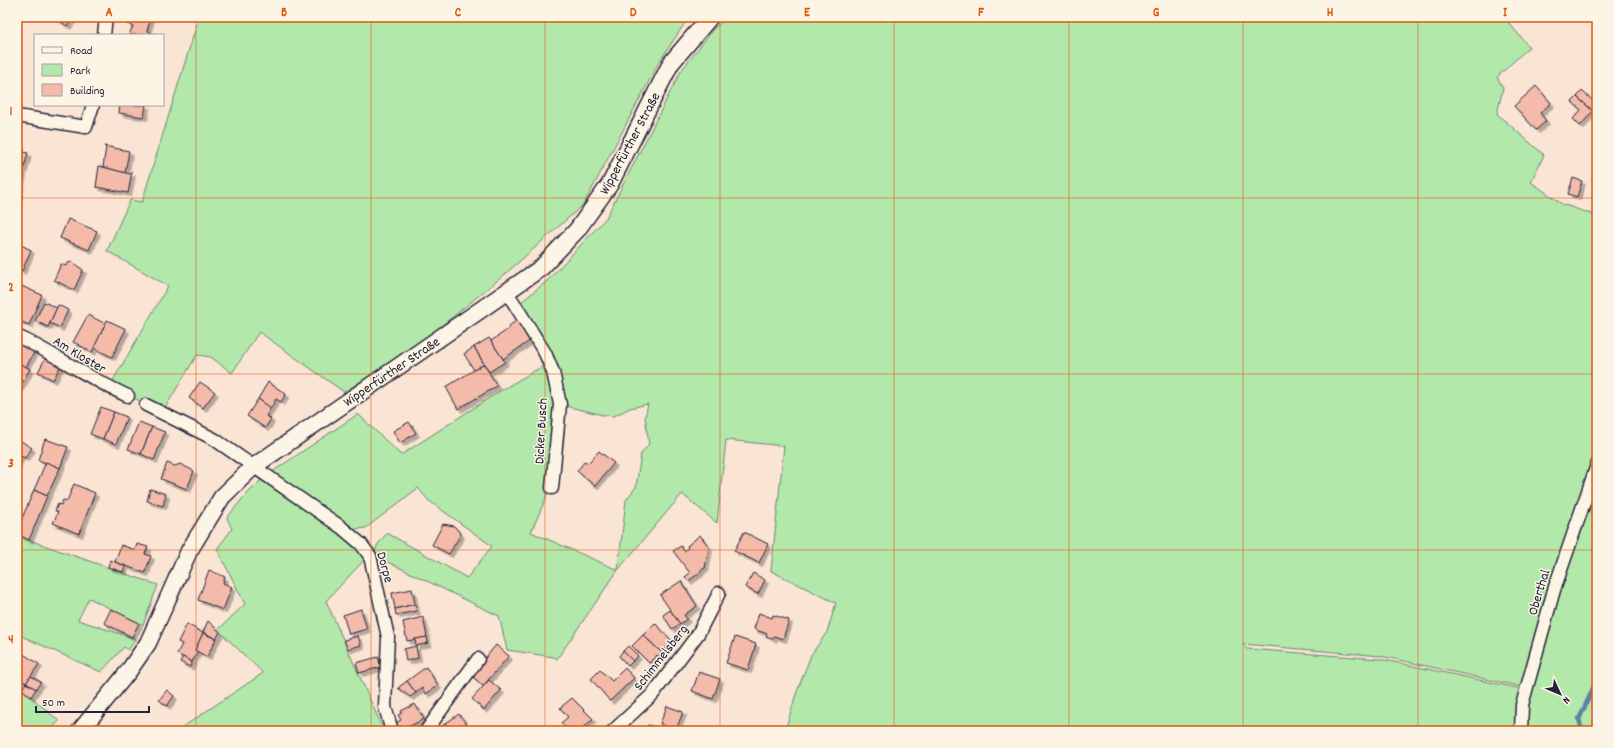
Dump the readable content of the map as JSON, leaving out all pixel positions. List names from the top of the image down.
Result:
{
  "streets": {
    "main road": ["Wipperfürther Straße"],
    "street": [
      "Am Kloster",
      "Dicker Busch",
      "Dorpe",
      "Oberthal",
      "Schimmelsberg"
    ]
  },
  "crossings": [
    ["Wipperfürther Straße", "Dicker Busch"],
    ["Wipperfürther Straße", "Dorpe"]
  ],
  "legend": ["Road", "Park", "Building"],
  "scale_bar": "50 m",
  "north": "bottom right",
  "grid": {
    "columns": [
      "A",
      "B",
      "C",
      "D",
      "E",
      "F",
      "G",
      "H",
      "I"
    ],
    "rows": [
      "1",
      "2",
      "3",
      "4"
    ]
  }
}
